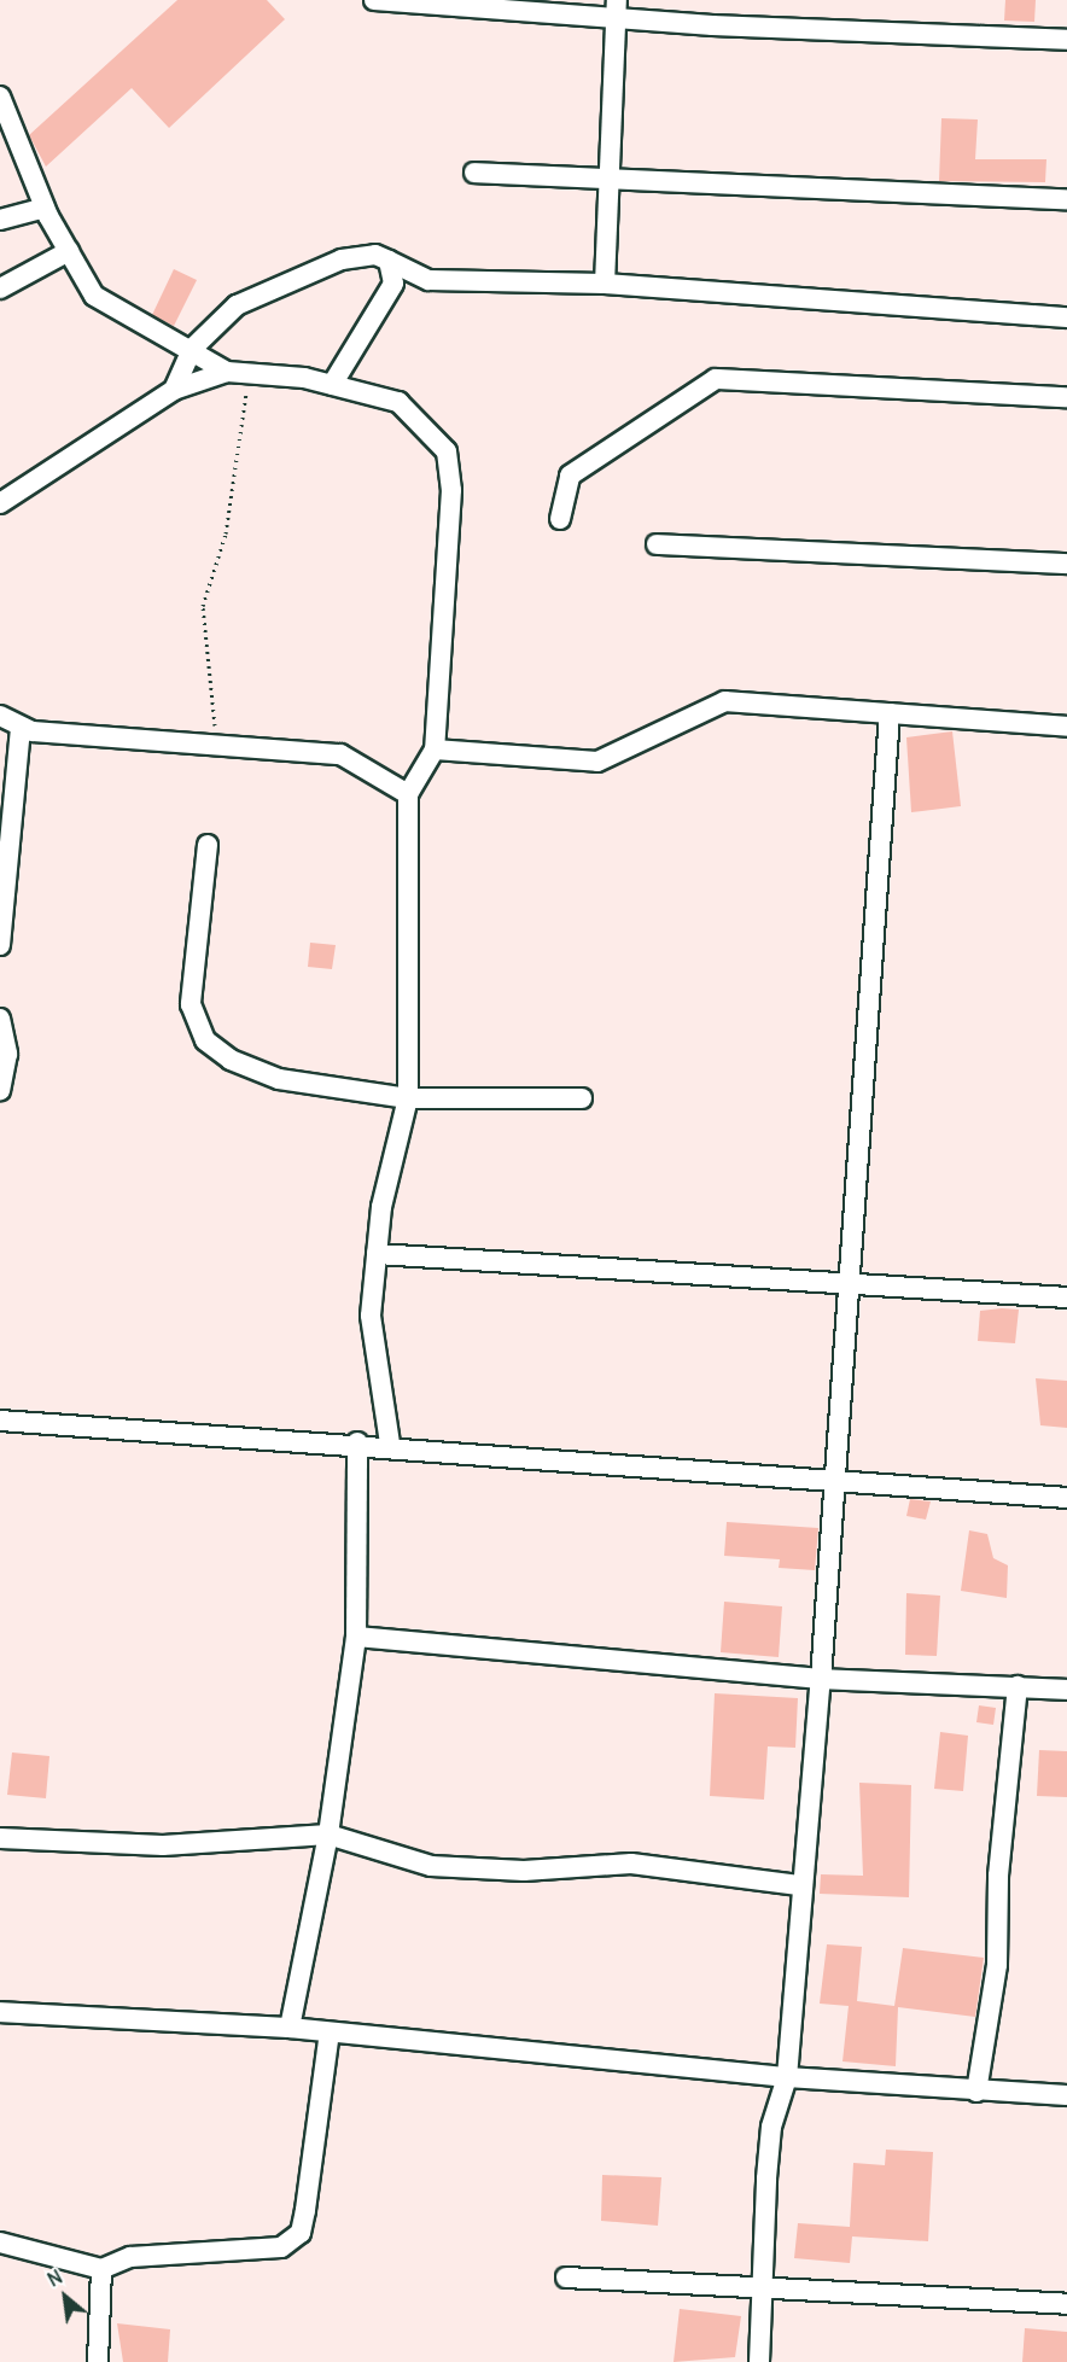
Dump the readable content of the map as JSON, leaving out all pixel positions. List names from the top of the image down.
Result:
{
  "north": "top left"
}
